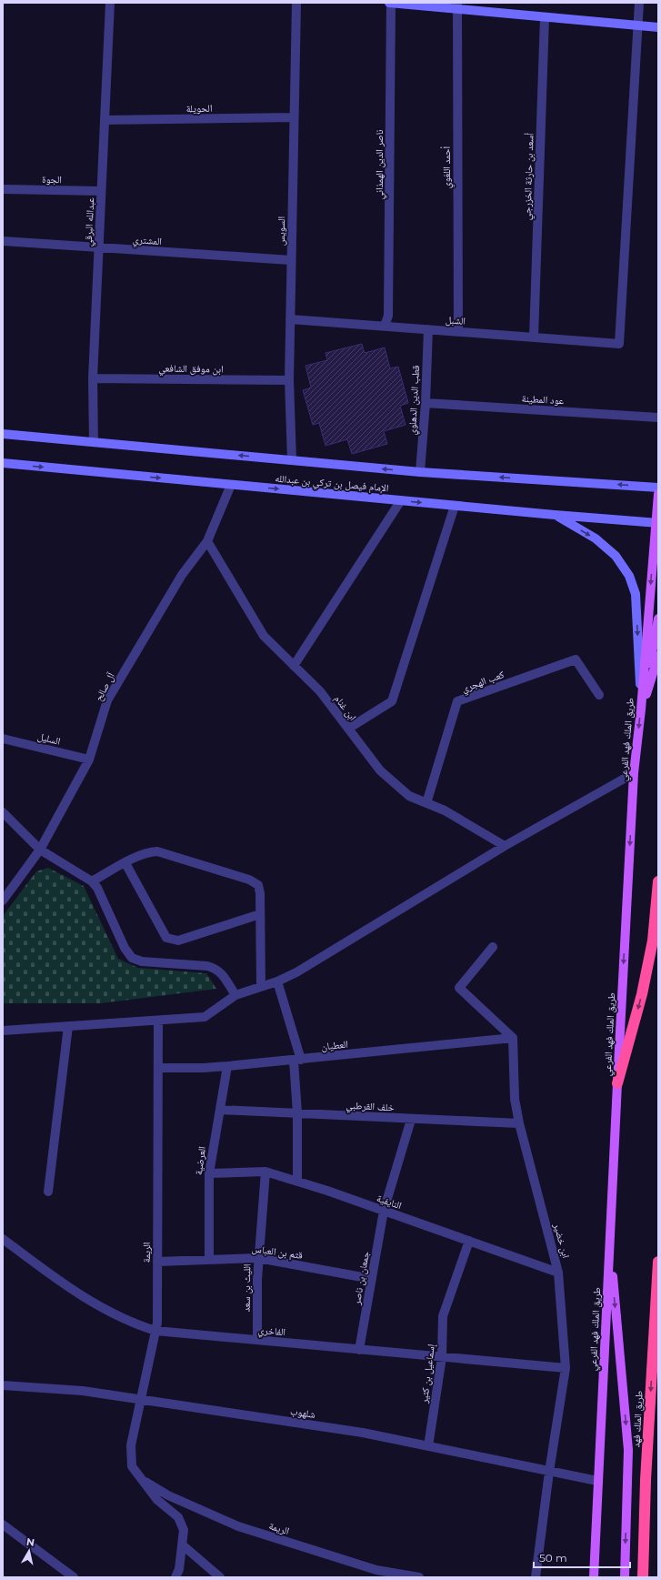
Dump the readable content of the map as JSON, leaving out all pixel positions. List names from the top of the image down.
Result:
{
  "streets": {
    "highway": ["طريق الملك فهد"],
    "main road": ["الإمام فيصل بن تركي بن عبدالله", "طريق الملك فهد الفرعي"],
    "street": [
      "الحويلة",
      "ناصر الدين الهمذاني",
      "أحمد اللغوي",
      "أسعد بن حارثة الخزرجي",
      "الجوة",
      "عبدالله البرقي",
      "السويس",
      "المشتري",
      "الشبل",
      "ابن موفق الشافعي",
      "عود المطينة",
      "قطب الدين الدهلوي",
      "كعب الهجري",
      "آل صالح",
      "ابن غنام",
      "السليل",
      "العطيان",
      "خلف القرطبي",
      "العرضية",
      "النايفية",
      "ابن خضير",
      "قثم بن العباس",
      "الريمة",
      "جمعان بن ناصر",
      "الليث بن سعد",
      "الفاخري",
      "إسماعيل بن كثير",
      "شلهوب"
    ]
  },
  "crossings": [
    ["الحويلة", "عبدالله البرقي"],
    ["الحويلة", "السويس"],
    ["ناصر الدين الهمذاني", "الشبل"],
    ["أحمد اللغوي", "الشبل"],
    ["أسعد بن حارثة الخزرجي", "الشبل"],
    ["الجوة", "عبدالله البرقي"],
    ["عبدالله البرقي", "المشتري"],
    ["عبدالله البرقي", "ابن موفق الشافعي"],
    ["عبدالله البرقي", "الإمام فيصل بن تركي بن عبدالله"],
    ["السويس", "المشتري"],
    ["السويس", "الشبل"],
    ["السويس", "ابن موفق الشافعي"],
    ["السويس", "الإمام فيصل بن تركي بن عبدالله"],
    ["الشبل", "قطب الدين الدهلوي"],
    ["عود المطينة", "قطب الدين الدهلوي"],
    ["قطب الدين الدهلوي", "الإمام فيصل بن تركي بن عبدالله"],
    ["الإمام فيصل بن تركي بن عبدالله", "آل صالح"],
    ["الإمام فيصل بن تركي بن عبدالله", "طريق الملك فهد الفرعي"],
    ["كعب الهجري", "ابن غنام"],
    ["آل صالح", "ابن غنام"],
    ["آل صالح", "السليل"],
    ["طريق الملك فهد الفرعي", "شلهوب"],
    ["العطيان", "العرضية"],
    ["العطيان", "ابن خضير"],
    ["العطيان", "الريمة"],
    ["خلف القرطبي", "العرضية"],
    ["خلف القرطبي", "ابن خضير"],
    ["خلف القرطبي", "جمعان بن ناصر"],
    ["العرضية", "النايفية"],
    ["العرضية", "قثم بن العباس"],
    ["النايفية", "ابن خضير"],
    ["النايفية", "جمعان بن ناصر"],
    ["النايفية", "الليث بن سعد"],
    ["النايفية", "إسماعيل بن كثير"],
    ["ابن خضير", "الفاخري"],
    ["ابن خضير", "شلهوب"],
    ["قثم بن العباس", "الريمة"],
    ["قثم بن العباس", "جمعان بن ناصر"],
    ["قثم بن العباس", "الليث بن سعد"],
    ["الريمة", "الفاخري"],
    ["الريمة", "شلهوب"],
    ["جمعان بن ناصر", "الفاخري"],
    ["الليث بن سعد", "الفاخري"],
    ["الفاخري", "إسماعيل بن كثير"],
    ["إسماعيل بن كثير", "شلهوب"]
  ],
  "one_way": ["طريق الملك فهد الفرعي", "طريق الملك فهد"],
  "scale_bar": "50 m",
  "north": "top"
}
